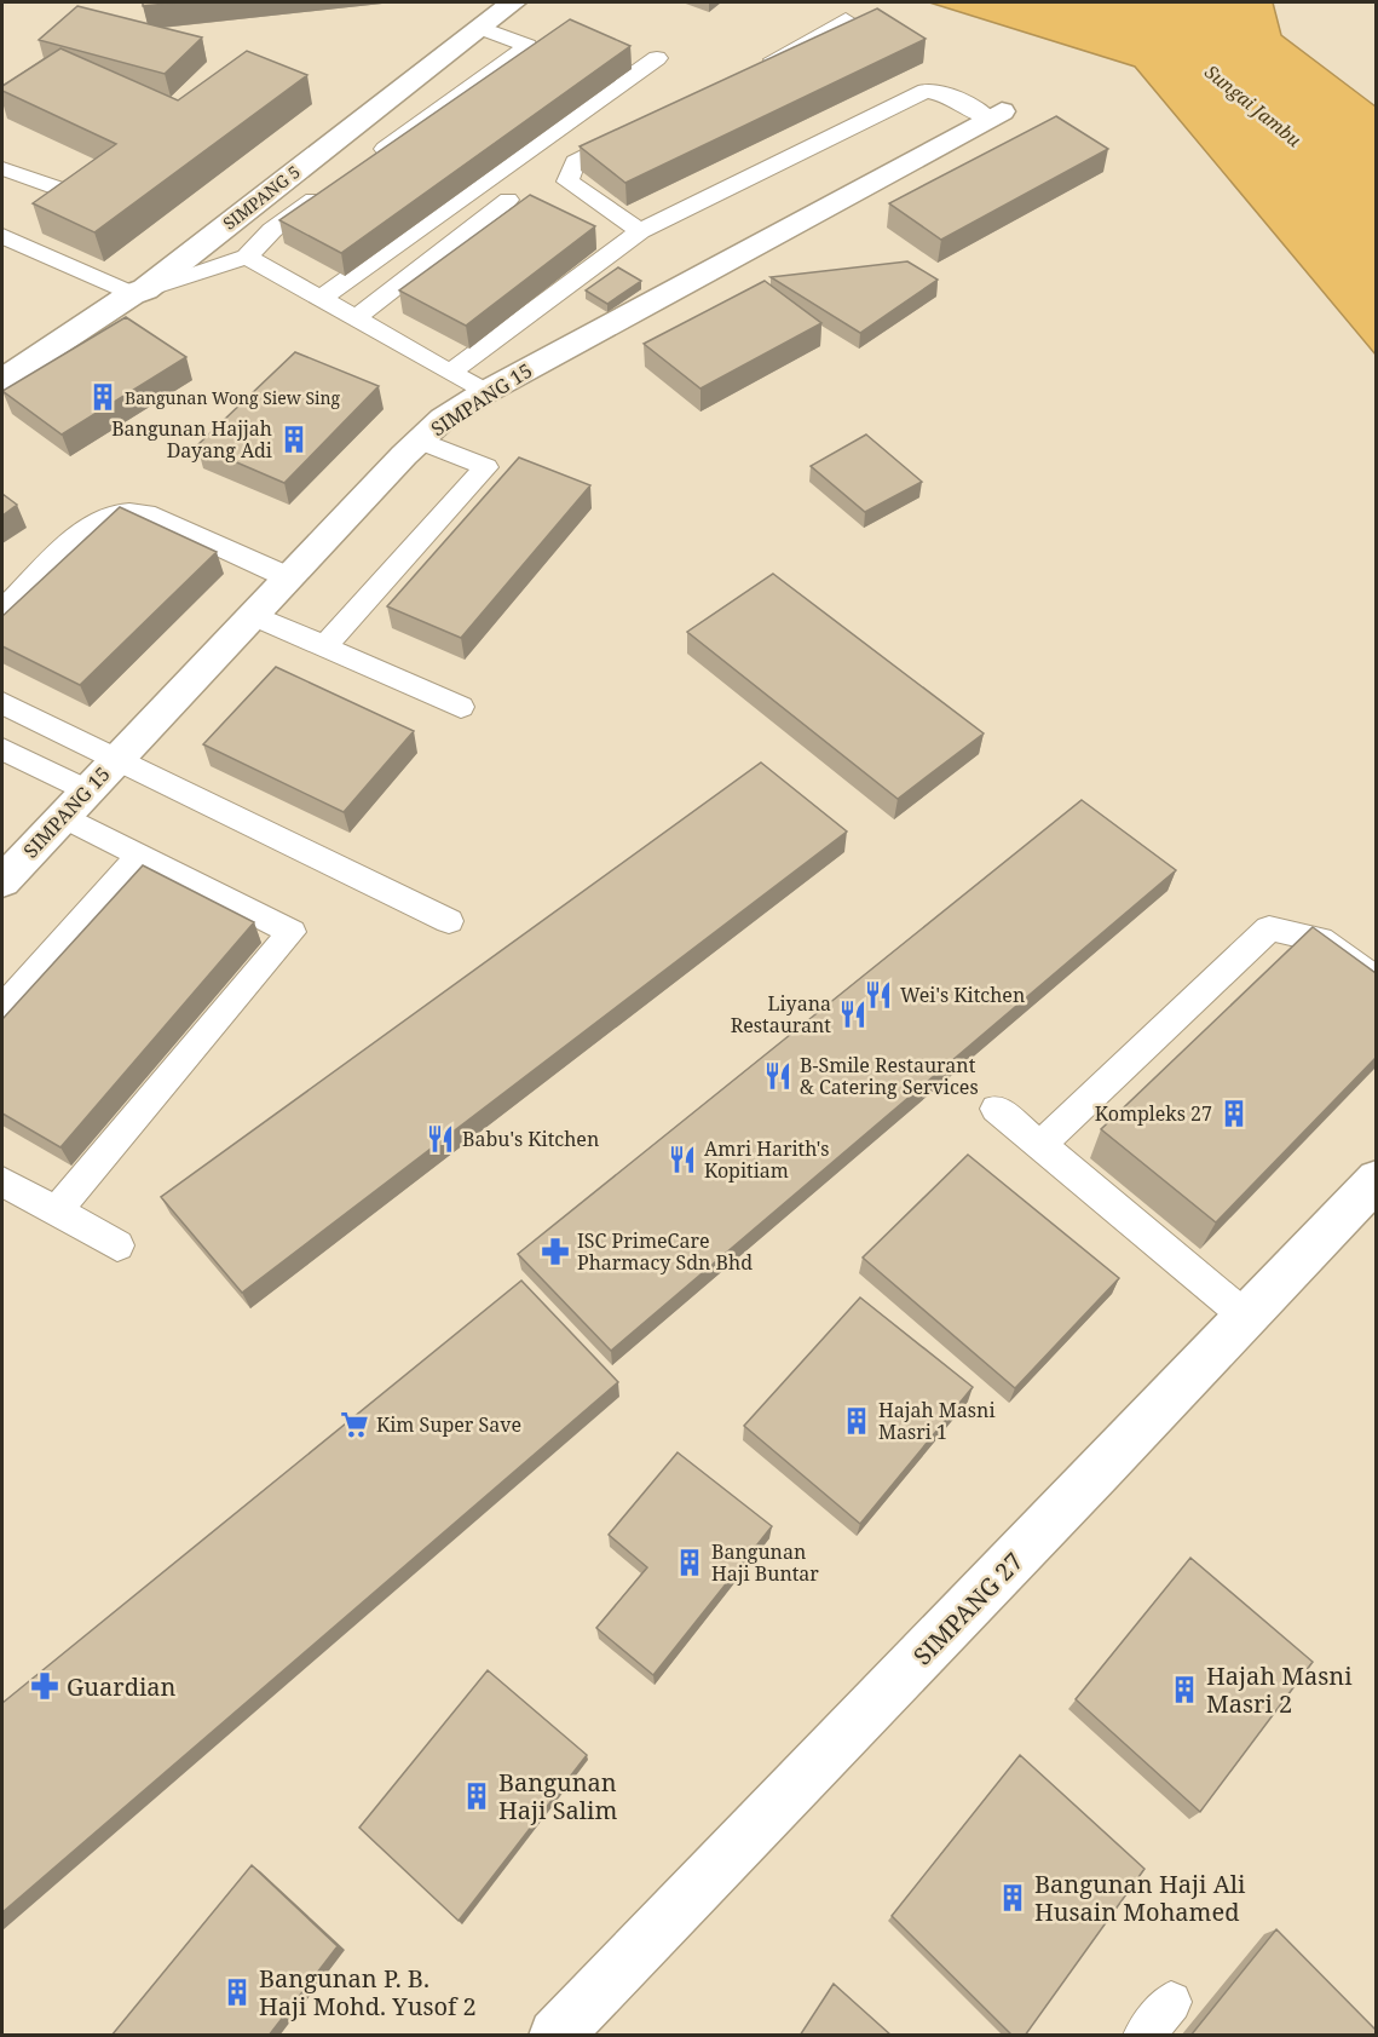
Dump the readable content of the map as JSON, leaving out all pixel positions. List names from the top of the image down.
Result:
{
  "streets": {
    "street": ["SIMPANG 5", "SIMPANG 15", "SIMPANG 27"]
  },
  "water": ["Sungai Jambu"],
  "places": {
    "building": [
      "Bangunan Wong Siew Sing",
      "Bangunan Hajjah Dayang Adi",
      "Kompleks 27",
      "Hajah Masni Masri 1",
      "Bangunan Haji Buntar",
      "Hajah Masni Masri 2",
      "Bangunan Haji Salim",
      "Bangunan Haji Ali Husain Mohamed",
      "Bangunan P. B. Haji Mohd. Yusof 2"
    ],
    "restaurant": [
      "Wei's Kitchen",
      "Liyana Restaurant",
      "B-Smile Restaurant & Catering Services",
      "Babu's Kitchen",
      "Amri Harith's Kopitiam"
    ],
    "pharmacy": ["ISC PrimeCare Pharmacy Sdn Bhd", "Guardian"],
    "supermarket": ["Kim Super Save"]
  }
}
